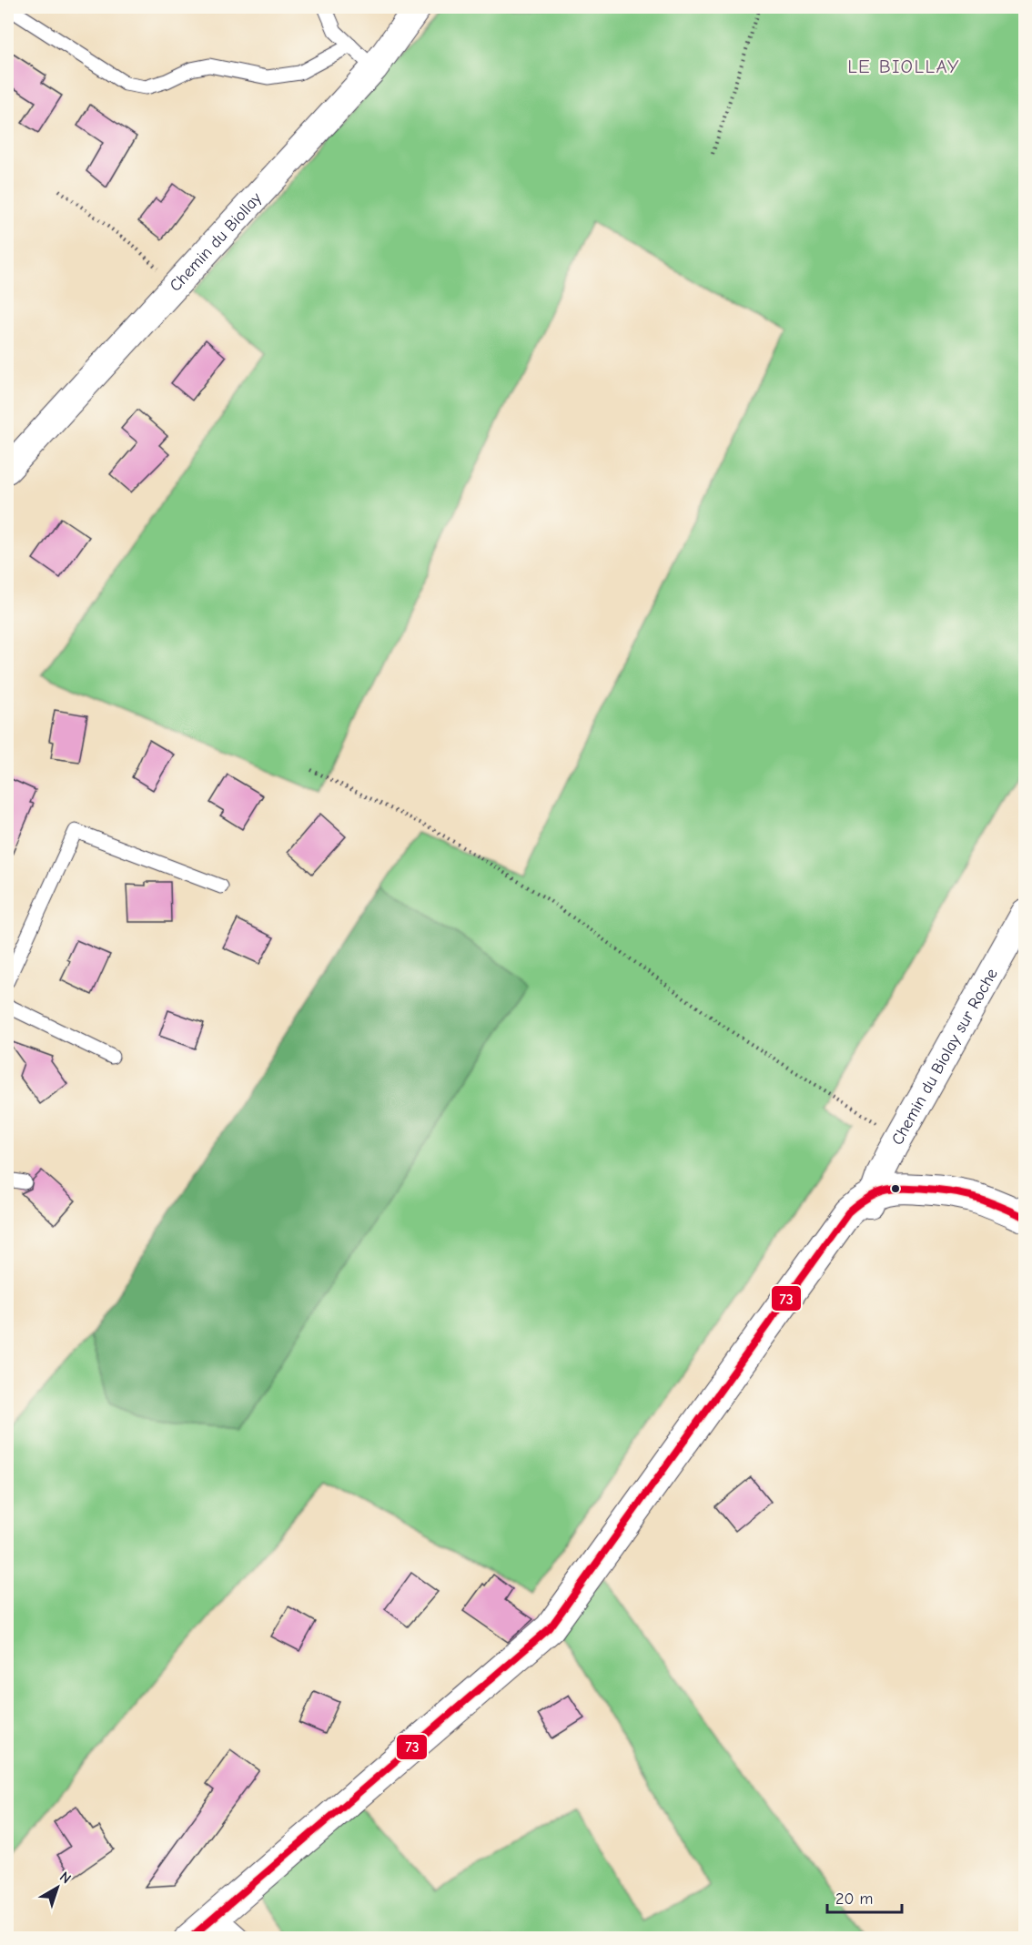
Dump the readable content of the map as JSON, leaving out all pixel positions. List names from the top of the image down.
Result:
{
  "streets": {
    "street": ["Chemin du Biollay", "Chemin du Biolay sur Roche"]
  },
  "districts": ["LE BIOLLAY"],
  "lines": ["transit line 73"],
  "scale_bar": "20 m",
  "north": "top right"
}
